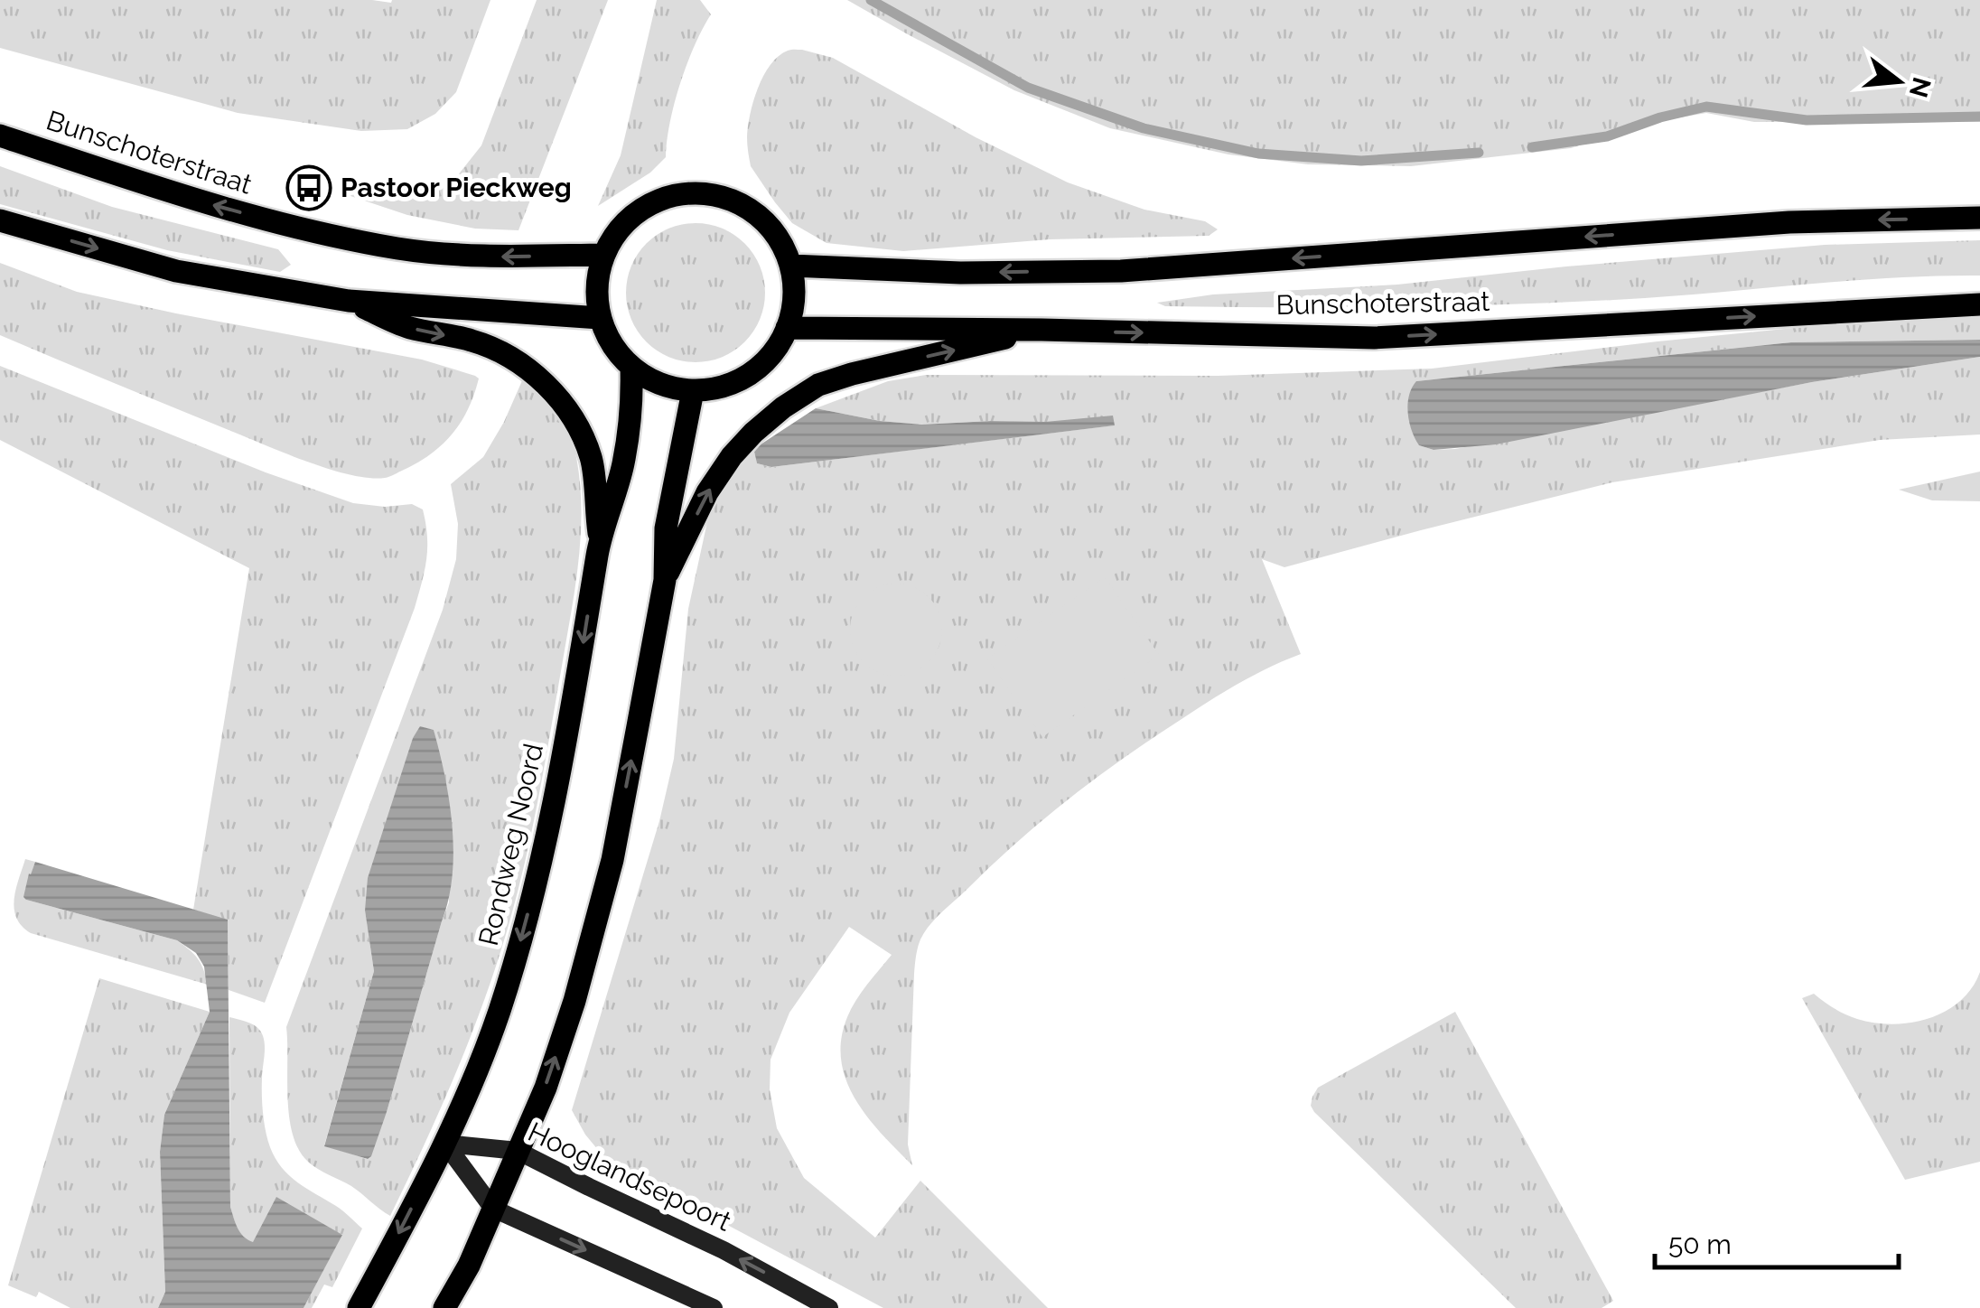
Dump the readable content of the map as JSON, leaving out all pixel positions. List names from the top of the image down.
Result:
{
  "streets": {
    "main road": ["Bunschoterstraat", "Rondweg Noord"],
    "street": ["Hooglandsepoort"]
  },
  "crossings": [
    ["Bunschoterstraat", "Rondweg Noord"],
    ["Rondweg Noord", "Hooglandsepoort"]
  ],
  "places": {
    "bus stop": ["Pastoor Pieckweg"]
  },
  "scale_bar": "50 m",
  "north": "right"
}
